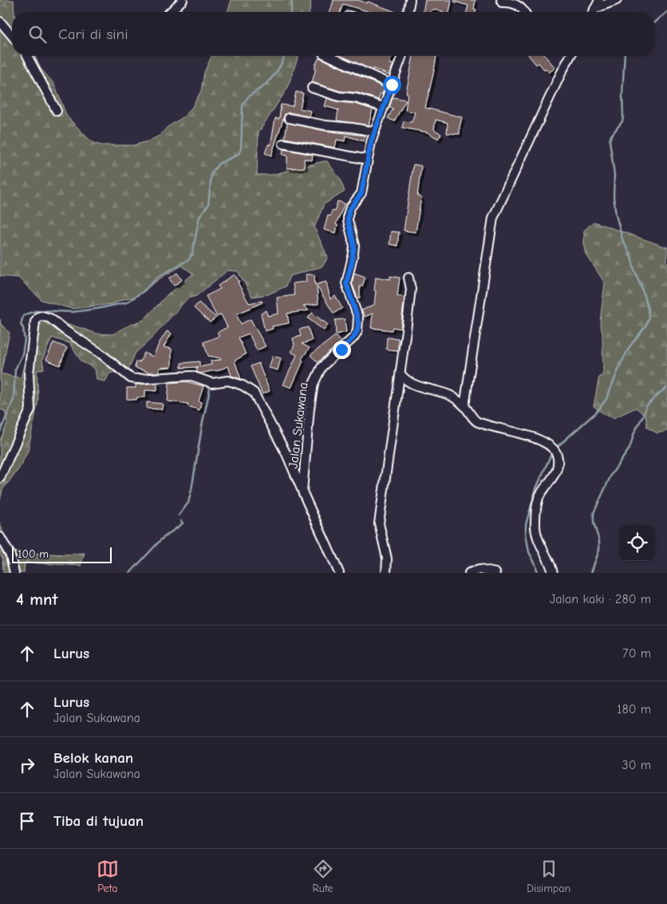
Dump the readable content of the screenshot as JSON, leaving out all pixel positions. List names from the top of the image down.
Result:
{
  "streets": {
    "street": ["Jalan Sukawana"]
  },
  "scale_bar": "100 m",
  "page": {
    "search": "Cari di sini",
    "scale": "100 m",
    "heading": ["4 mnt", "Jalan kaki · 280 m"],
    "list": [
      ["Lurus", "70 m"],
      ["Lurus", "Jalan Sukawana", "180 m"],
      ["Belok kanan", "Jalan Sukawana", "30 m"],
      "Tiba di tujuan"
    ],
    "nav": ["Peta", "Rute", "Disimpan"]
  }
}
